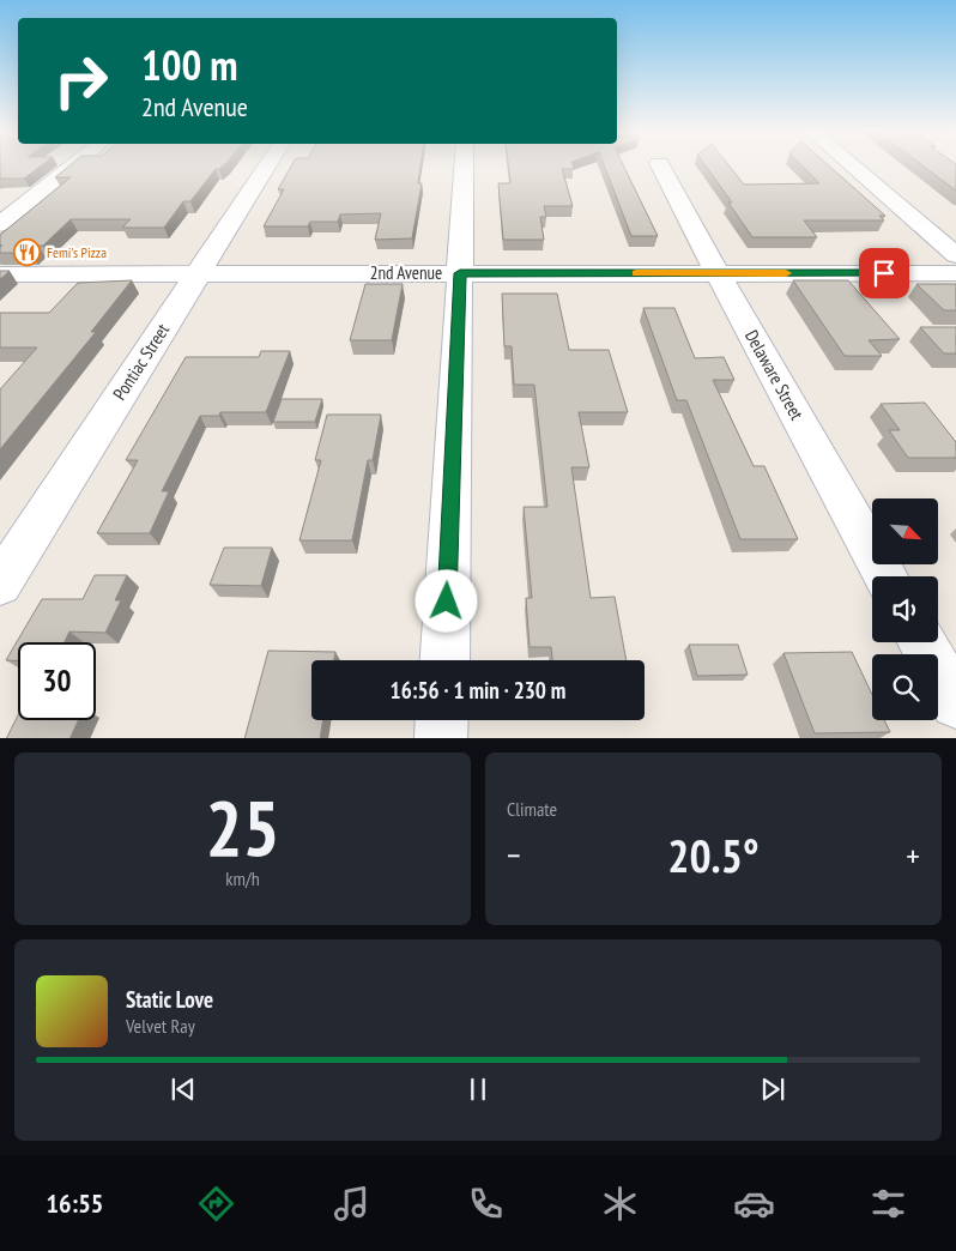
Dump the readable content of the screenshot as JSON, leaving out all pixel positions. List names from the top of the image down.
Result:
{
  "streets": {
    "street": ["2nd Avenue", "Pontiac Street", "Delaware Street"]
  },
  "crossings": [
    ["2nd Avenue", "Pontiac Street"],
    ["2nd Avenue", "Delaware Street"]
  ],
  "places": {
    "restaurant": ["Femi's Pizza"]
  },
  "north": "bottom right",
  "page": {
    "turn": ["100 m", "2nd Avenue"],
    "limit": "30",
    "trip": "16:56 · 1 min · 230 m",
    "tile": [
      ["25", "km/h"],
      "Climate"
    ],
    "heat": ["−", "20.5°", "+"],
    "song": ["Static Love", "Velvet Ray"],
    "tabs": "16:55"
  }
}
